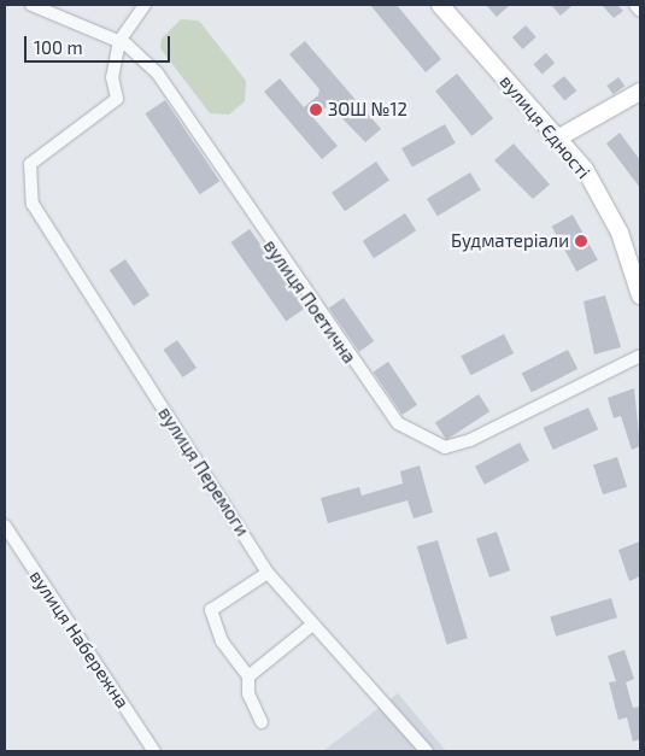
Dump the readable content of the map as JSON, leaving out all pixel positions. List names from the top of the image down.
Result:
{
  "streets": {
    "street": [
      "вулиця Єдності",
      "вулиця Поетична",
      "вулиця Перемоги",
      "вулиця Набережна"
    ]
  },
  "crossings": [
    ["вулиця Поетична", "вулиця Перемоги"]
  ],
  "places": ["ЗОШ №12", "Будматеріали"],
  "scale_bar": "100 m"
}
